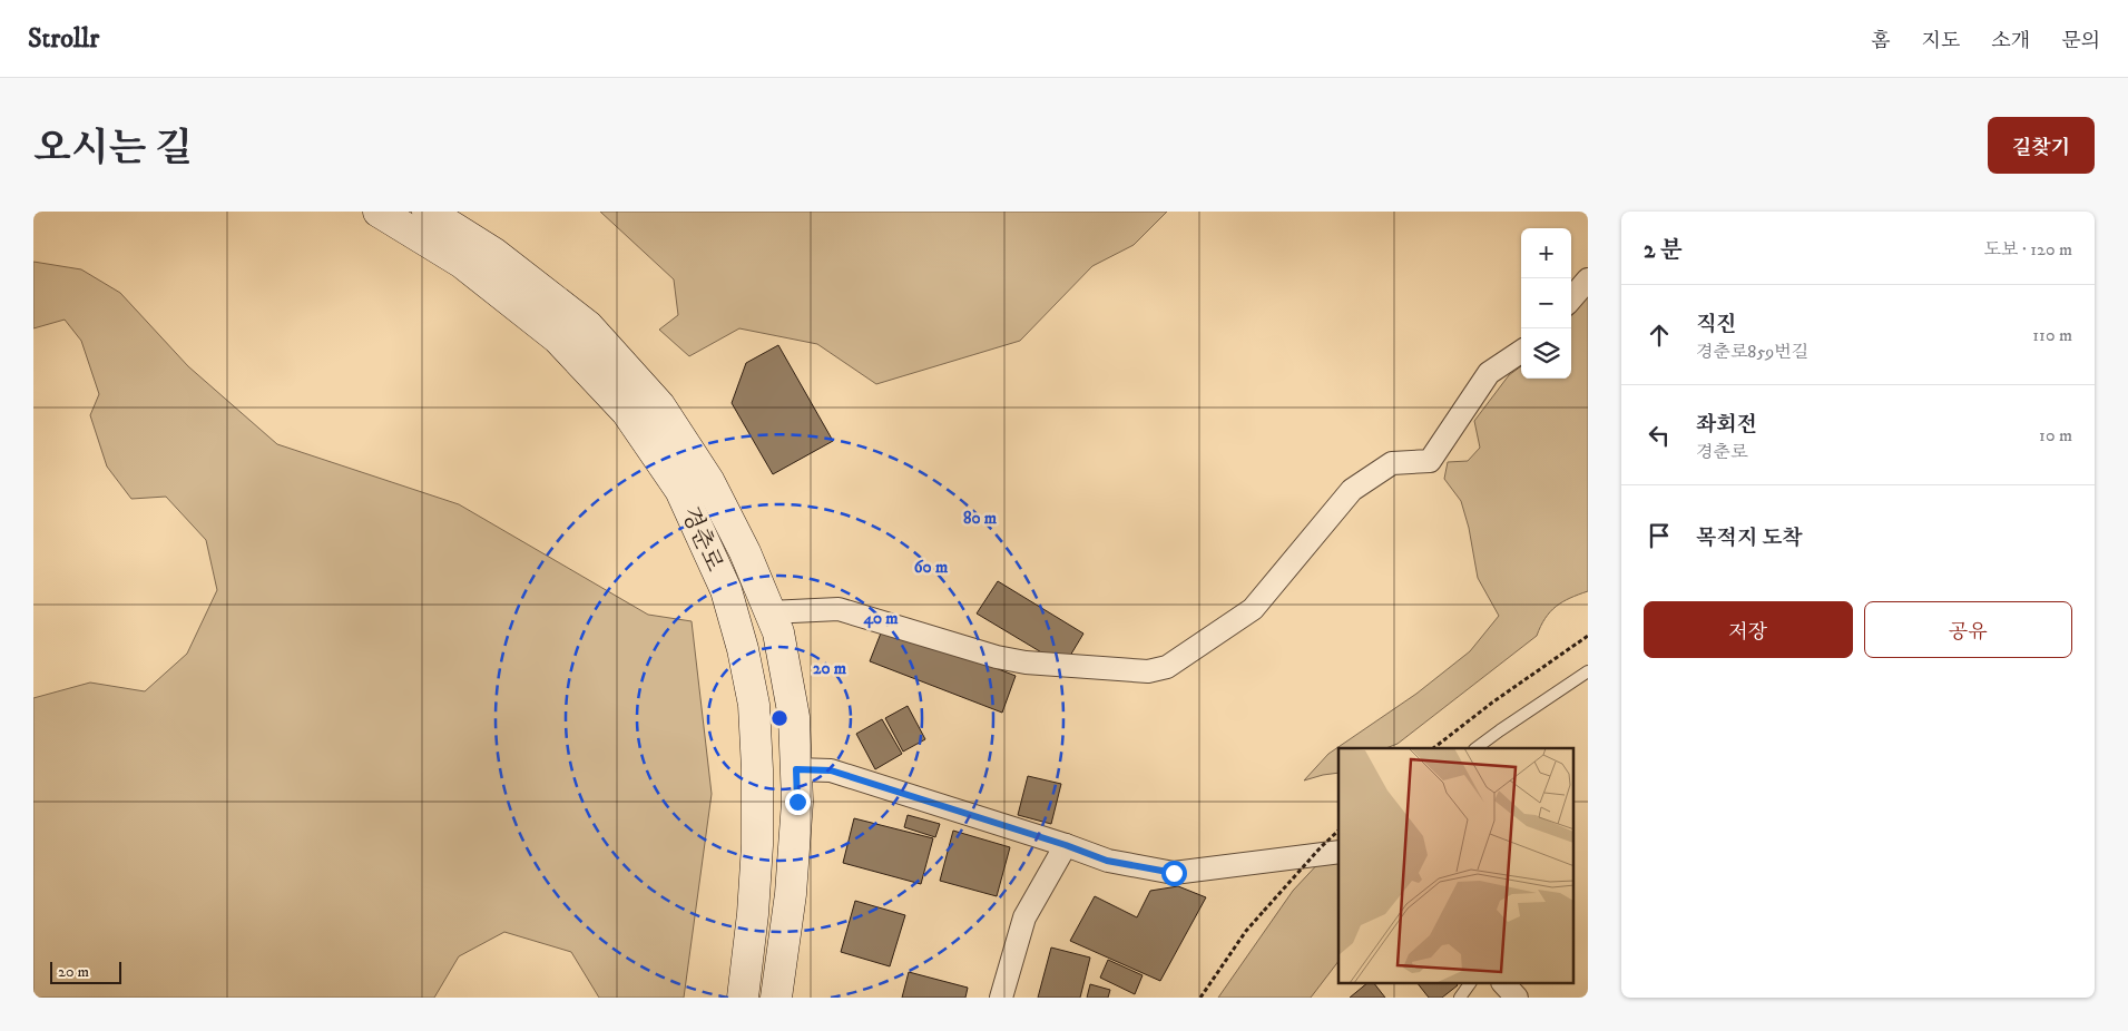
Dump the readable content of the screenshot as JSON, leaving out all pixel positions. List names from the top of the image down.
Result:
{
  "streets": {
    "street": ["경춘로"]
  },
  "scale_bar": "20 m",
  "page": {
    "header": "Strollr",
    "nav": [
      "홈",
      "지도",
      "소개",
      "문의"
    ],
    "title": "오시는 길",
    "buttons": [
      "길찾기",
      ["저장", "공유"]
    ],
    "heading": ["2 분", "도보 · 120 m"],
    "map_buttons": ["+", "−"],
    "list": [
      ["직진", "경춘로859번길", "110 m"],
      ["좌회전", "경춘로", "10 m"],
      "목적지 도착"
    ],
    "scale": "20 m"
  },
  "rings": [
    "80 m",
    "60 m",
    "40 m",
    "20 m"
  ]
}
